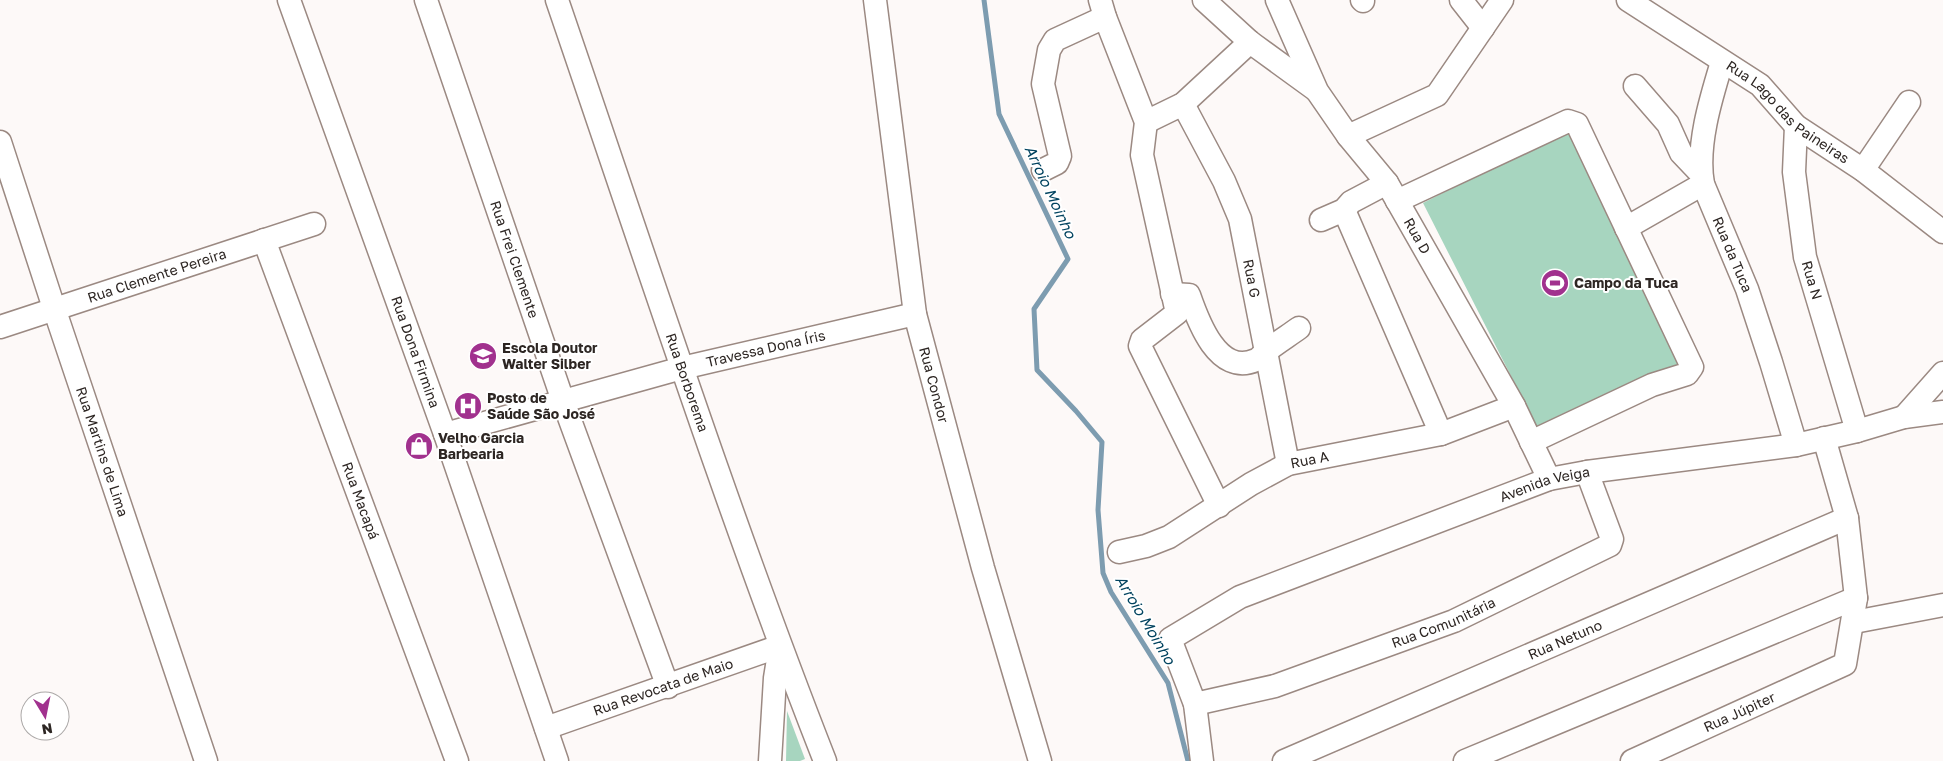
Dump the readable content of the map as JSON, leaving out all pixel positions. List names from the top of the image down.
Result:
{
  "streets": {
    "street": [
      "Rua Lago das Paineiras",
      "Rua D",
      "Rua da Tuca",
      "Rua Frei Clemente",
      "Rua Clemente Pereira",
      "Rua G",
      "Rua N",
      "Travessa Dona Íris",
      "Rua Dona Firmina",
      "Rua Borborema",
      "Rua Condor",
      "Rua Martins de Lima",
      "Rua A",
      "Avenida Veiga",
      "Rua Macapá",
      "Rua Comunitária",
      "Rua Netuno",
      "Rua Revocata de Maio",
      "Rua Júpiter"
    ]
  },
  "crossings": [
    ["Rua Lago das Paineiras", "Rua da Tuca"],
    ["Rua Lago das Paineiras", "Rua N"],
    ["Rua D", "Rua A"],
    ["Rua D", "Avenida Veiga"],
    ["Rua da Tuca", "Avenida Veiga"],
    ["Rua Frei Clemente", "Travessa Dona Íris"],
    ["Rua Frei Clemente", "Rua Revocata de Maio"],
    ["Rua Clemente Pereira", "Rua Martins de Lima"],
    ["Rua Clemente Pereira", "Rua Macapá"],
    ["Rua G", "Rua A"],
    ["Rua N", "Avenida Veiga"],
    ["Travessa Dona Íris", "Rua Dona Firmina"],
    ["Travessa Dona Íris", "Rua Borborema"],
    ["Travessa Dona Íris", "Rua Condor"],
    ["Rua Dona Firmina", "Rua Revocata de Maio"],
    ["Rua Borborema", "Rua Revocata de Maio"],
    ["Avenida Veiga", "Rua Comunitária"]
  ],
  "water": ["Arroio Moinho"],
  "places": {
    "sports": ["Campo da Tuca"],
    "school or university": ["Escola Doutor Walter Silber"],
    "hospital": ["Posto de Saúde São José"],
    "shop": ["Velho Garcia Barbearia"]
  },
  "north": "bottom"
}
